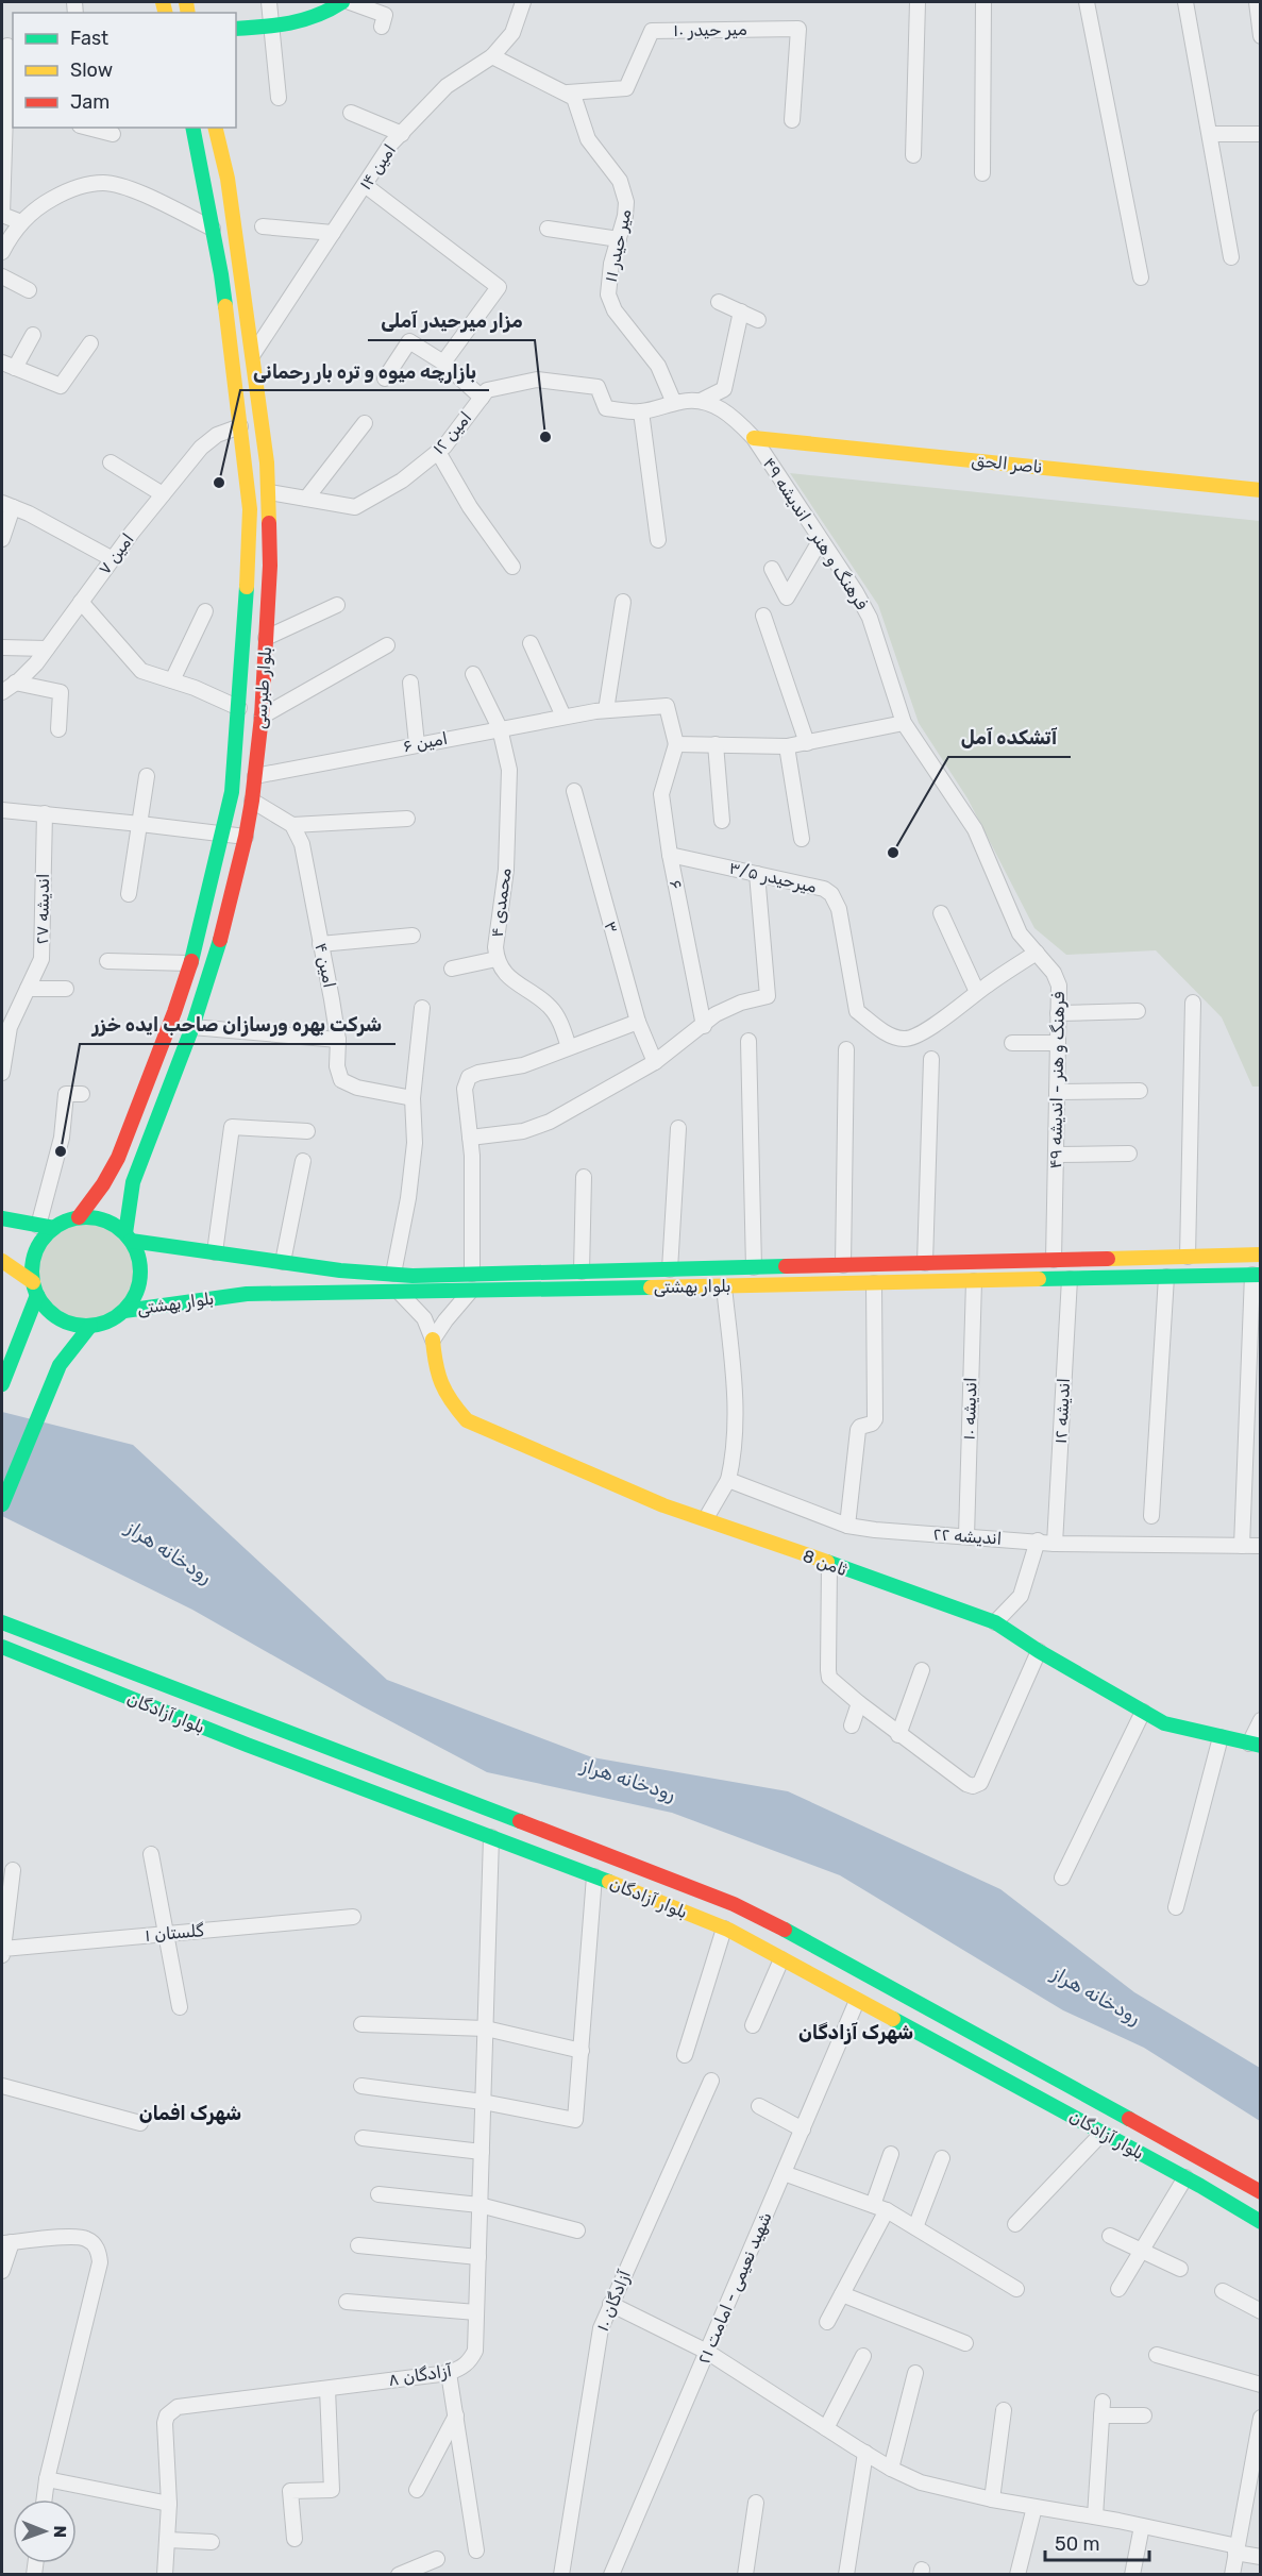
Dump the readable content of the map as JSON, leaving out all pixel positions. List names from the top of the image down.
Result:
{
  "streets": {
    "main road": [
      "ناصر الحق",
      "بلوار طبرسی",
      "بلوار بهشتی",
      "ثامن 8",
      "بلوار آزادگان"
    ],
    "street": [
      "میر حیدر ۱۰",
      "امین ۱۴",
      "میر حیدر ۱۱",
      "امین ۱۲",
      "فرهنگ و هنر - اندیشه ۴۹",
      "امین ۷",
      "امین ۶",
      "میرحیدر ۳/۵",
      "۶",
      "محمدی ۴",
      "اندیشه ۲۷",
      "۳",
      "امین ۴",
      "اندیشه ۱۰",
      "اندیشه ۱۲",
      "اندیشه ۲۲",
      "گلستان ۱",
      "شهید نعیمی - امامت ۲۱",
      "آزادگان ۱۰",
      "آزادگان ۸"
    ]
  },
  "crossings": [
    ["میر حیدر ۱۰", "میر حیدر ۱۱"],
    ["امین ۱۴", "بلوار طبرسی"],
    ["میر حیدر ۱۱", "امین ۱۲"],
    ["امین ۱۲", "فرهنگ و هنر - اندیشه ۴۹"],
    ["امین ۱۲", "بلوار طبرسی"],
    ["ناصر الحق", "فرهنگ و هنر - اندیشه ۴۹"],
    ["فرهنگ و هنر - اندیشه ۴۹", "بلوار بهشتی"],
    ["امین ۷", "بلوار طبرسی"],
    ["بلوار طبرسی", "امین ۶"],
    ["بلوار طبرسی", "بلوار بهشتی"],
    ["امین ۶", "۶"],
    ["امین ۶", "محمدی ۴"],
    ["میرحیدر ۳/۵", "۶"],
    ["بلوار بهشتی", "اندیشه ۱۰"],
    ["بلوار بهشتی", "اندیشه ۱۲"],
    ["اندیشه ۱۰", "اندیشه ۲۲"],
    ["اندیشه ۱۲", "اندیشه ۲۲"],
    ["بلوار آزادگان", "شهید نعیمی - امامت ۲۱"],
    ["بلوار آزادگان", "آزادگان ۸"]
  ],
  "districts": ["شهرک آزادگان", "شهرک افمان"],
  "water": ["رودخانه هراز"],
  "places": [
    "مزار میرحیدر آملی",
    "بازارچه میوه و تره بار رحمانی",
    "آتشکده آمل",
    "شرکت بهره ورسازان صاحب ایده خزر"
  ],
  "legend": ["Fast", "Slow", "Jam"],
  "scale_bar": "50 m",
  "north": "right"
}
